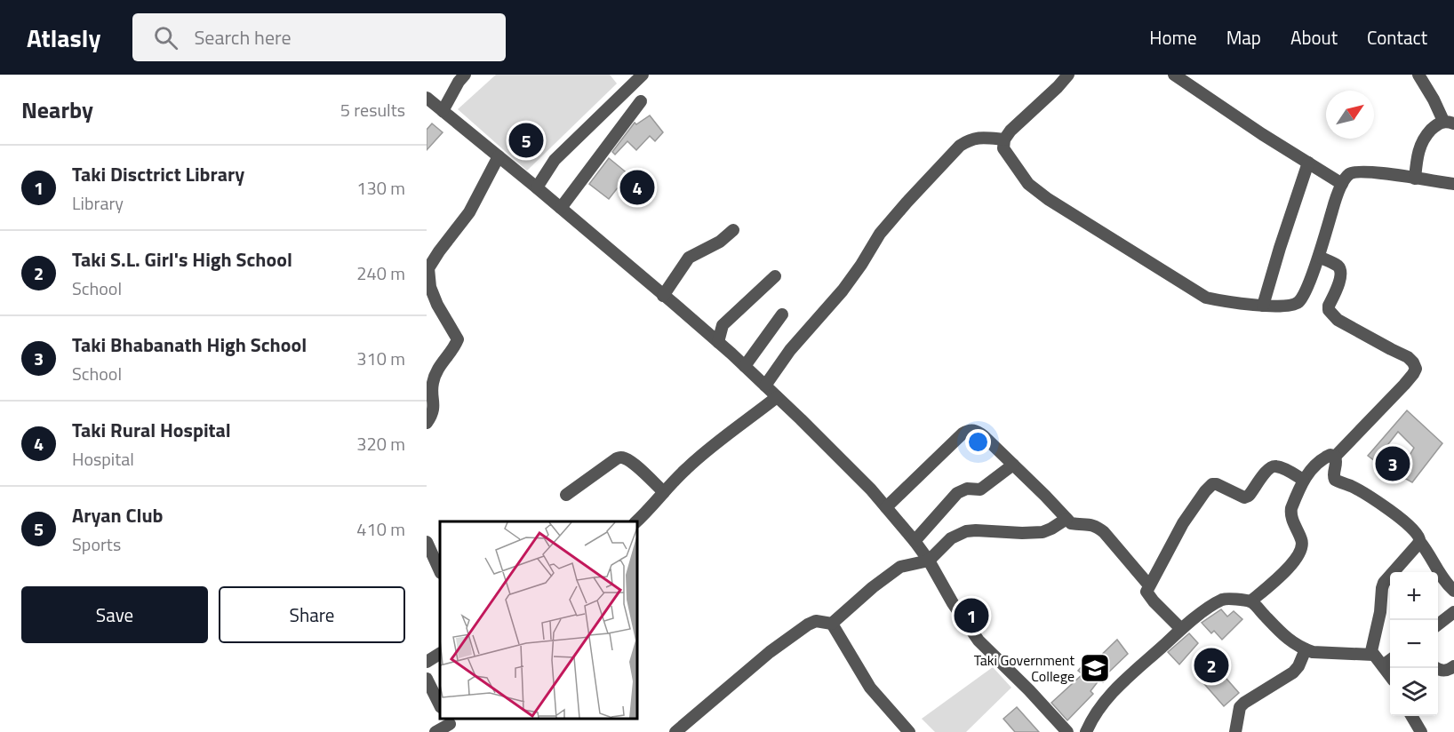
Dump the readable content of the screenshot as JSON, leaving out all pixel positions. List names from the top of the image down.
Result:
{
  "places": {
    "school or university": ["Taki Government College"]
  },
  "north": "top right",
  "page": {
    "header": "Atlasly",
    "search": "Search here",
    "nav": [
      "Home",
      "Map",
      "About",
      "Contact"
    ],
    "heading": ["Nearby", "5 results"],
    "pins": [
      "5",
      "4",
      "3",
      "1",
      "2"
    ],
    "list": [
      {
        "mark": "1",
        "name": "Taki Disctrict Library",
        "note": "Library",
        "value": "130 m"
      },
      {
        "mark": "2",
        "name": "Taki S.L. Girl's High School",
        "note": "School",
        "value": "240 m"
      },
      {
        "mark": "3",
        "name": "Taki Bhabanath High School",
        "note": "School",
        "value": "310 m"
      },
      {
        "mark": "4",
        "name": "Taki Rural Hospital",
        "note": "Hospital",
        "value": "320 m"
      },
      {
        "mark": "5",
        "name": "Aryan Club",
        "note": "Sports",
        "value": "410 m"
      }
    ],
    "buttons": ["Save", "Share"],
    "map_buttons": ["+", "−"]
  }
}
